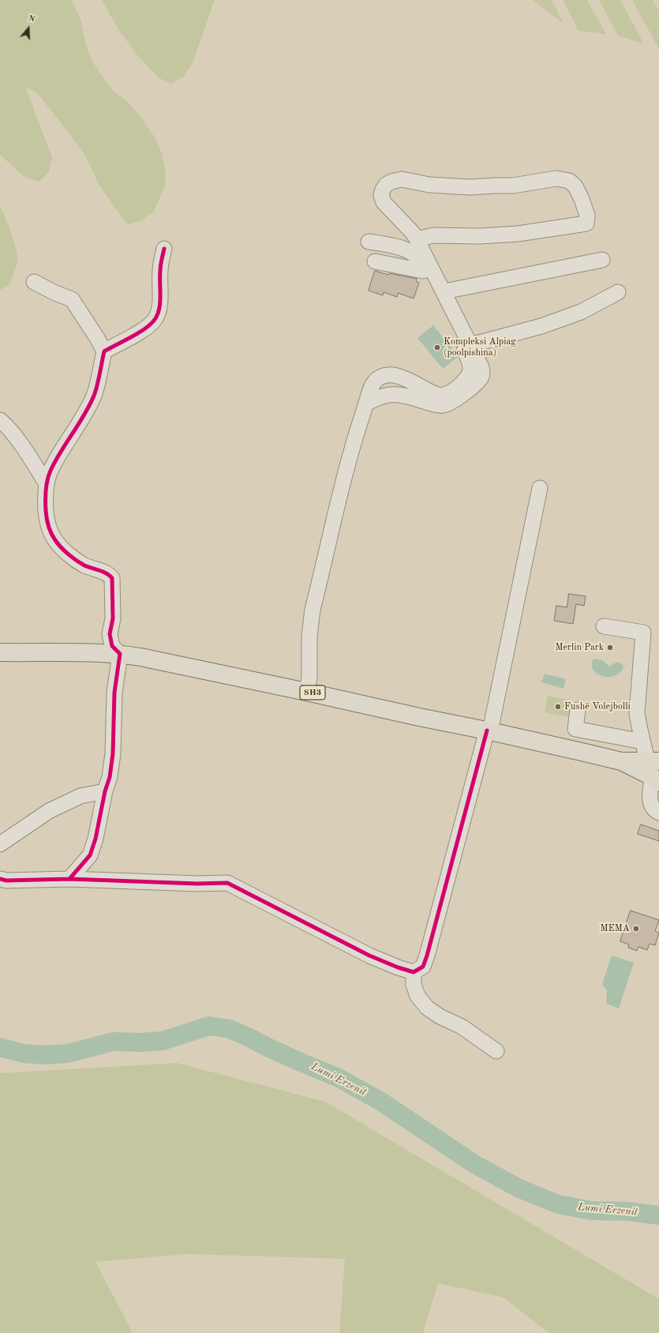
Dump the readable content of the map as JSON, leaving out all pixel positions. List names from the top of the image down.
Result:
{
  "streets": {
    "main road": ["SH3"]
  },
  "water": ["Lumi Erzenit"],
  "places": [
    "Kompleksi Alpiag (poolpishina)",
    "Merlin Park",
    "Fushë Volejbolli",
    "MEMA"
  ],
  "north": "top"
}
